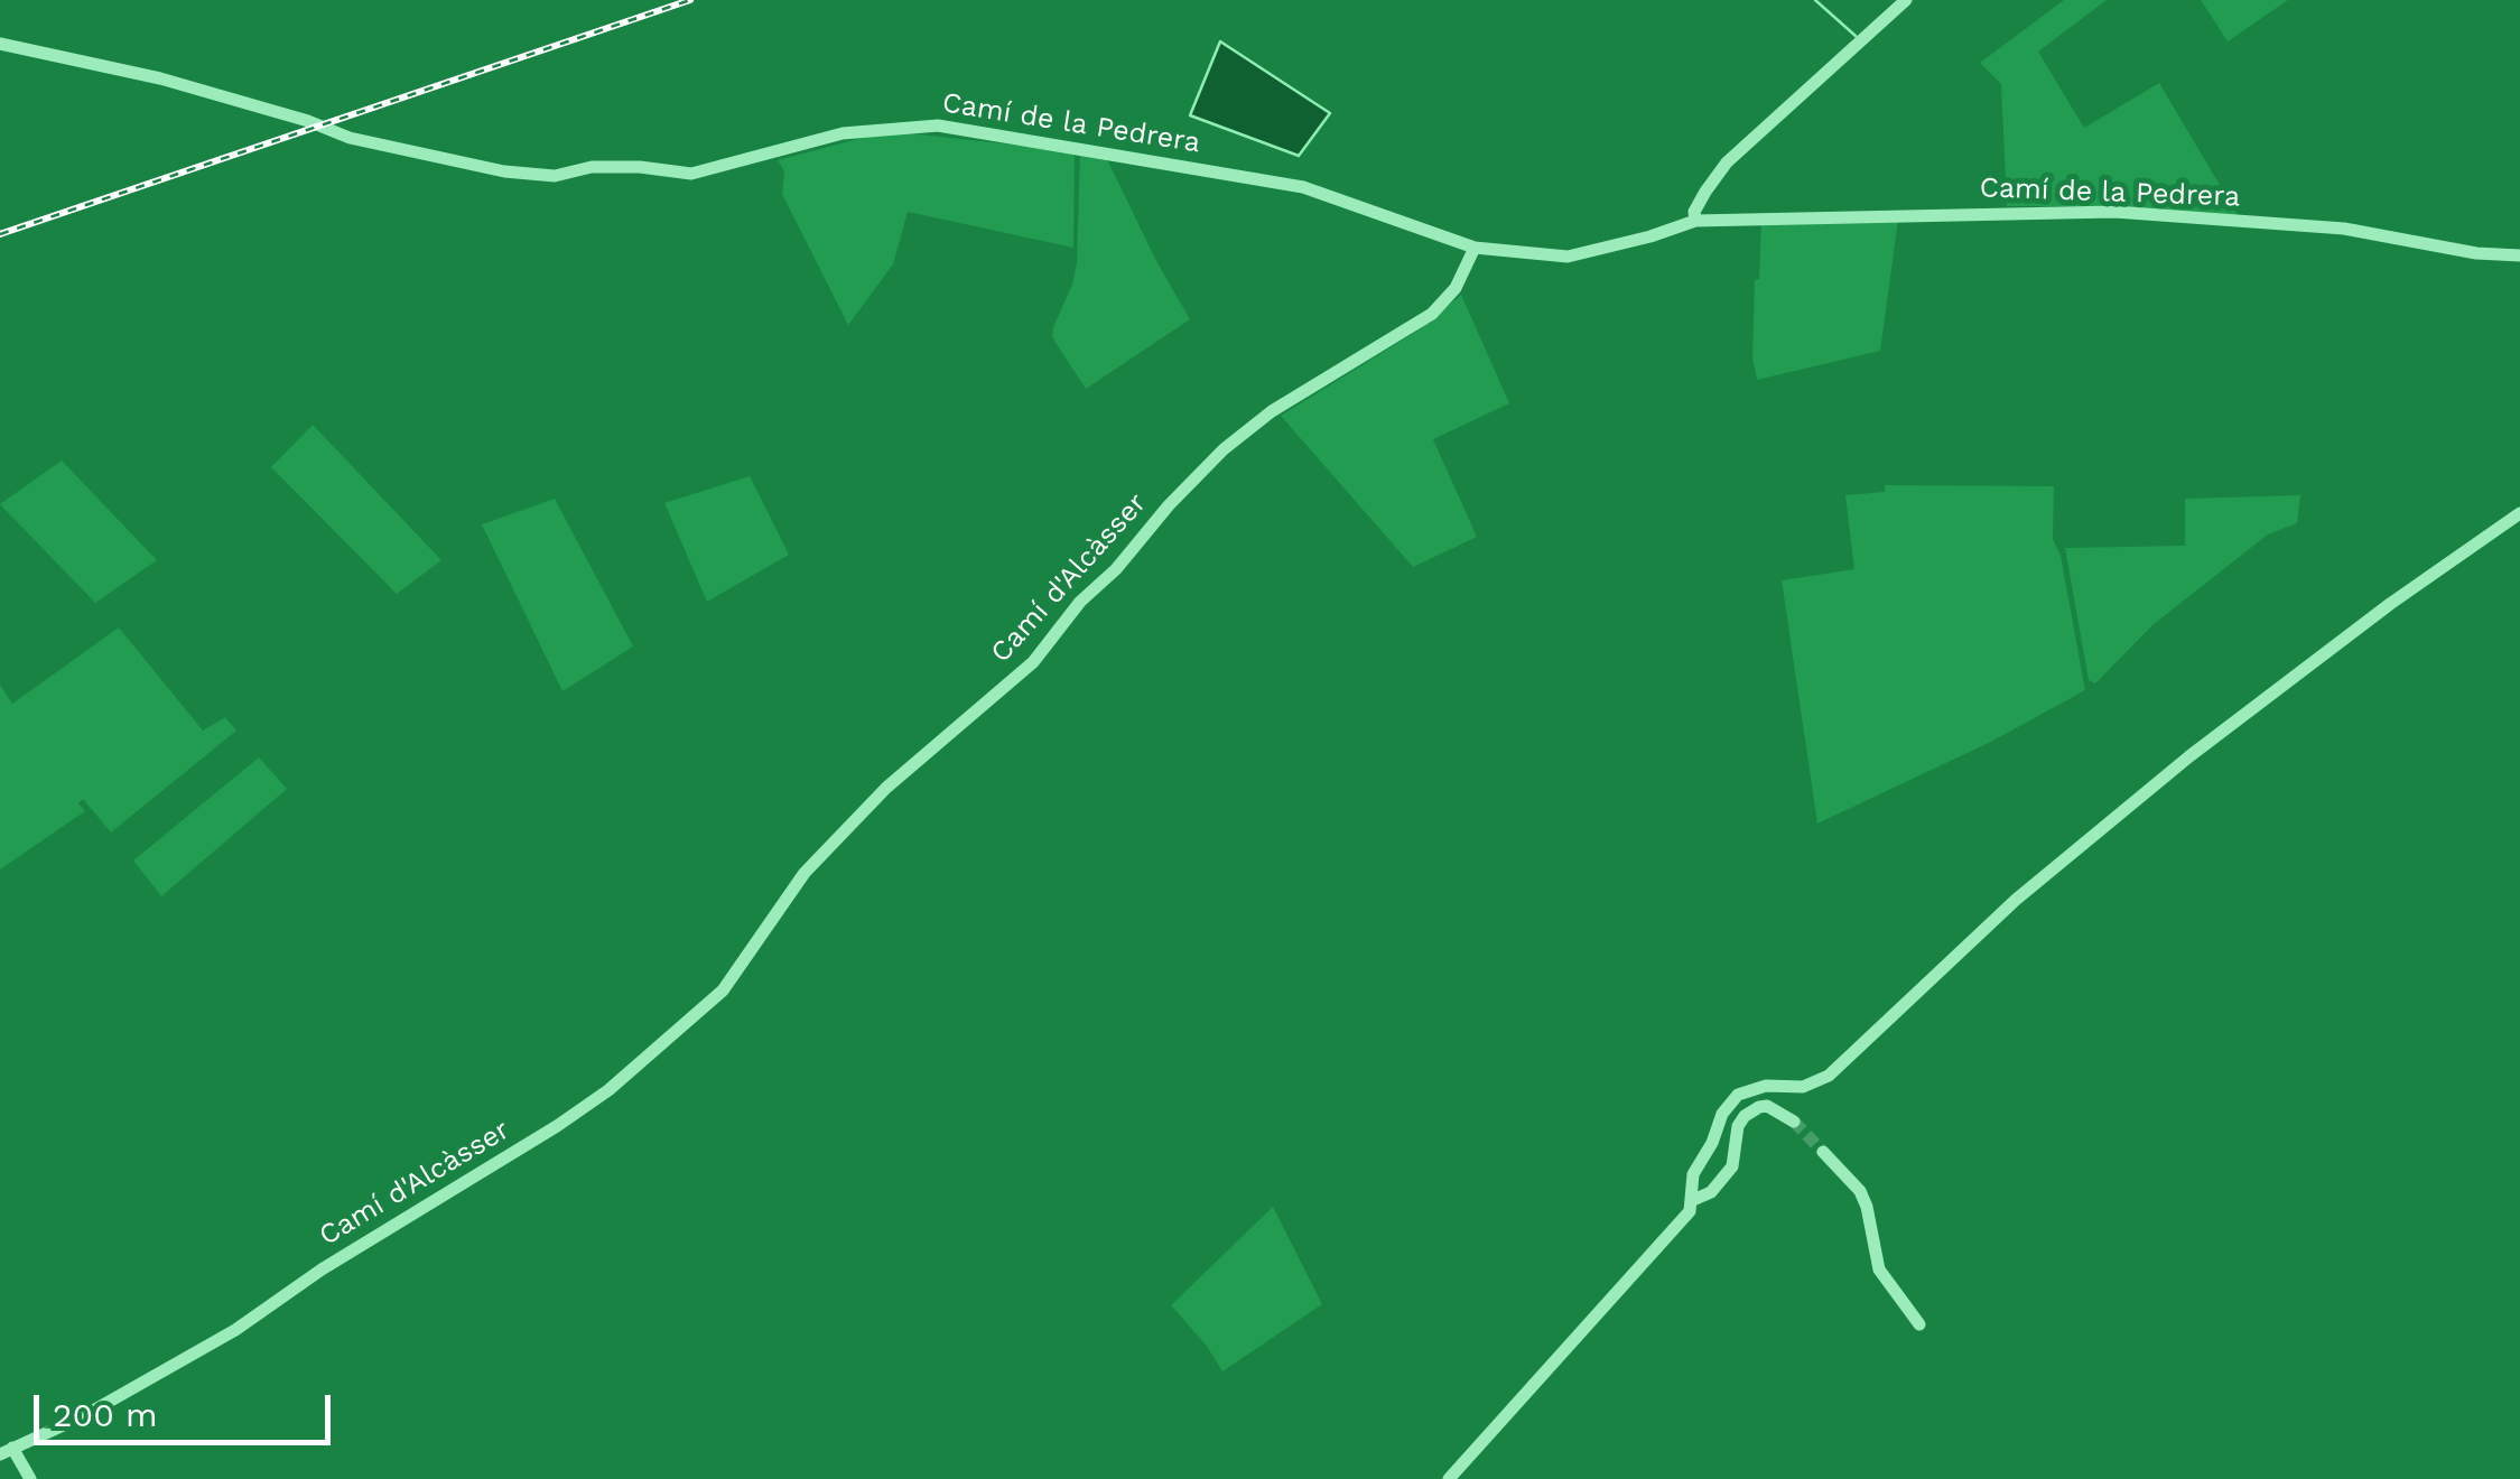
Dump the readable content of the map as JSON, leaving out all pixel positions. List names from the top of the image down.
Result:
{
  "streets": {
    "street": ["Camí de la Pedrera", "Camí d'Alcàsser"]
  },
  "crossings": [
    ["Camí de la Pedrera", "Camí d'Alcàsser"]
  ],
  "scale_bar": "200 m"
}
